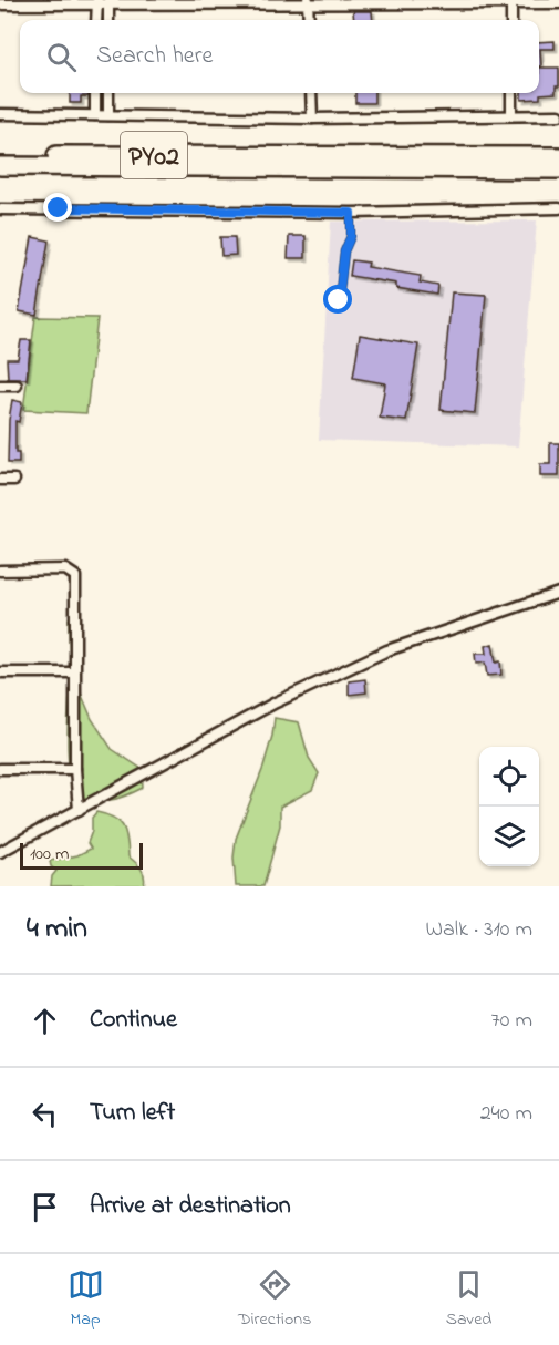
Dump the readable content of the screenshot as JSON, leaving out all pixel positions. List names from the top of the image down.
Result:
{
  "streets": {
    "highway": ["PY02"]
  },
  "scale_bar": "100 m",
  "page": {
    "search": "Search here",
    "scale": "100 m",
    "heading": ["4 min", "Walk · 310 m"],
    "list": [
      ["Continue", "70 m"],
      ["Turn left", "240 m"],
      "Arrive at destination"
    ],
    "nav": ["Map", "Directions", "Saved"]
  }
}
